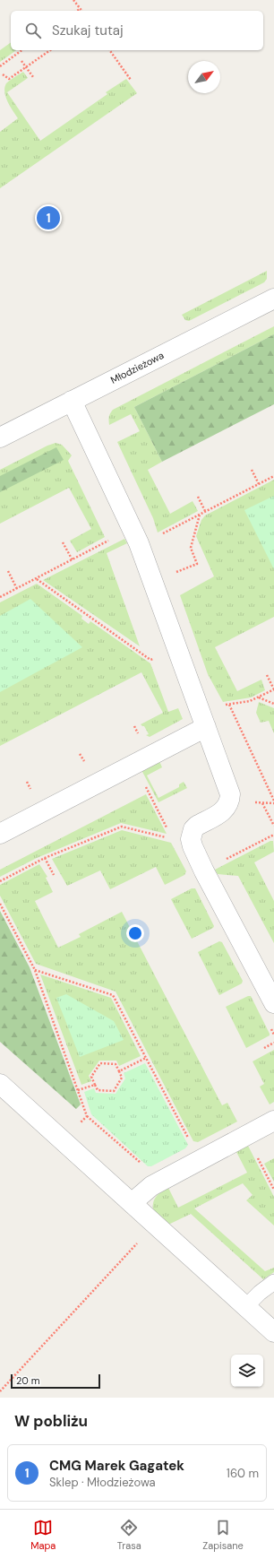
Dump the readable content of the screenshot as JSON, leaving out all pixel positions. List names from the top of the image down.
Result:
{
  "streets": {
    "street": ["Młodzieżowa"]
  },
  "scale_bar": "20 m",
  "north": "top right",
  "page": {
    "search": "Szukaj tutaj",
    "pins": "1",
    "scale": "20 m",
    "heading": "W pobliżu",
    "list": [
      {
        "mark": "1",
        "name": "CMG Marek Gagatek",
        "note": "Sklep · Młodzieżowa",
        "value": "160 m"
      }
    ],
    "nav": ["Mapa", "Trasa", "Zapisane"]
  }
}
